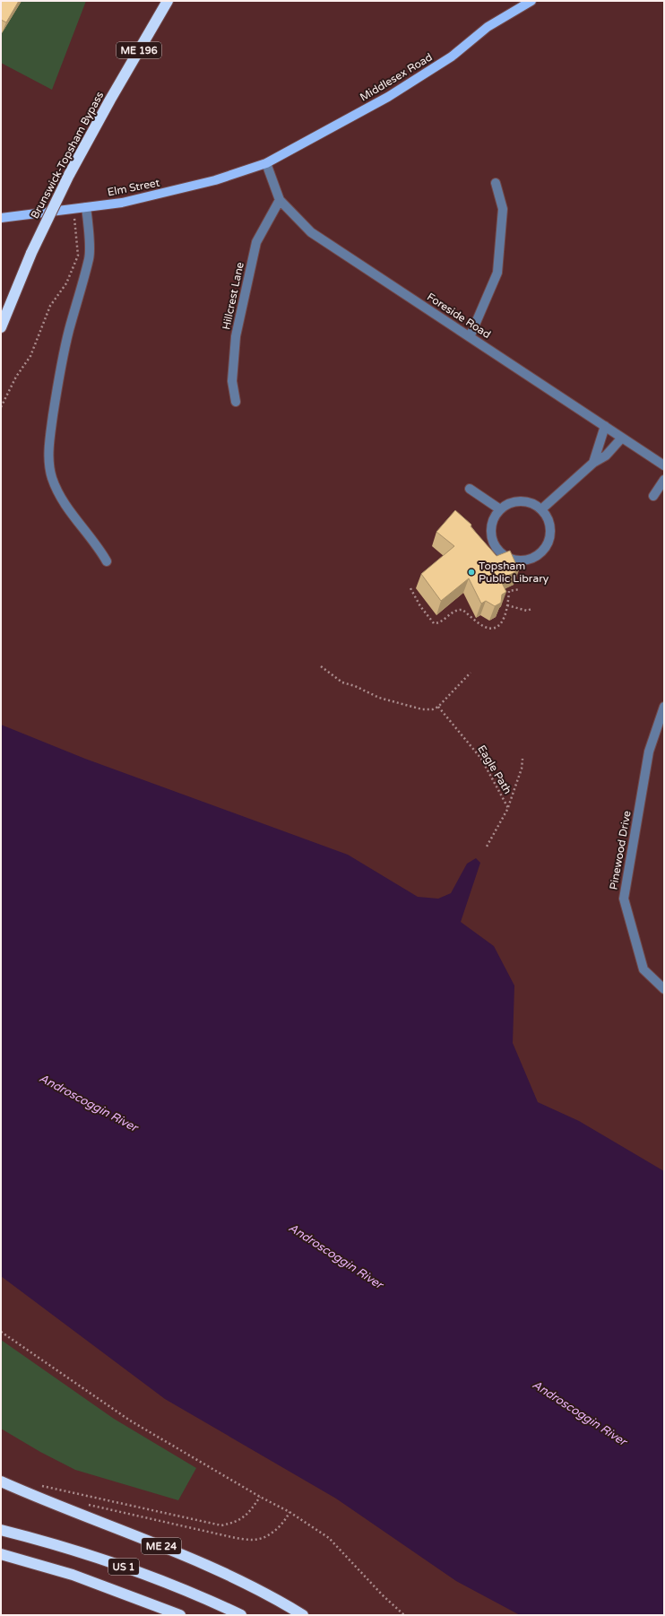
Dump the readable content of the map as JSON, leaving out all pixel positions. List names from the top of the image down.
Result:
{
  "streets": {
    "highway": [
      "ME 196",
      "Brunswick-Topsham Bypass",
      "ME 24",
      "US 1"
    ],
    "main road": ["Middlesex Road", "Elm Street"],
    "street": ["Hillcrest Lane", "Foreside Road", "Pinewood Drive"],
    "path": ["Eagle Path"]
  },
  "crossings": [
    ["Middlesex Road", "Elm Street"],
    ["Middlesex Road", "Foreside Road"],
    ["Elm Street", "Foreside Road"],
    ["Hillcrest Lane", "Foreside Road"]
  ],
  "water": ["Androscoggin River"],
  "places": ["Topsham Public Library"]
}
